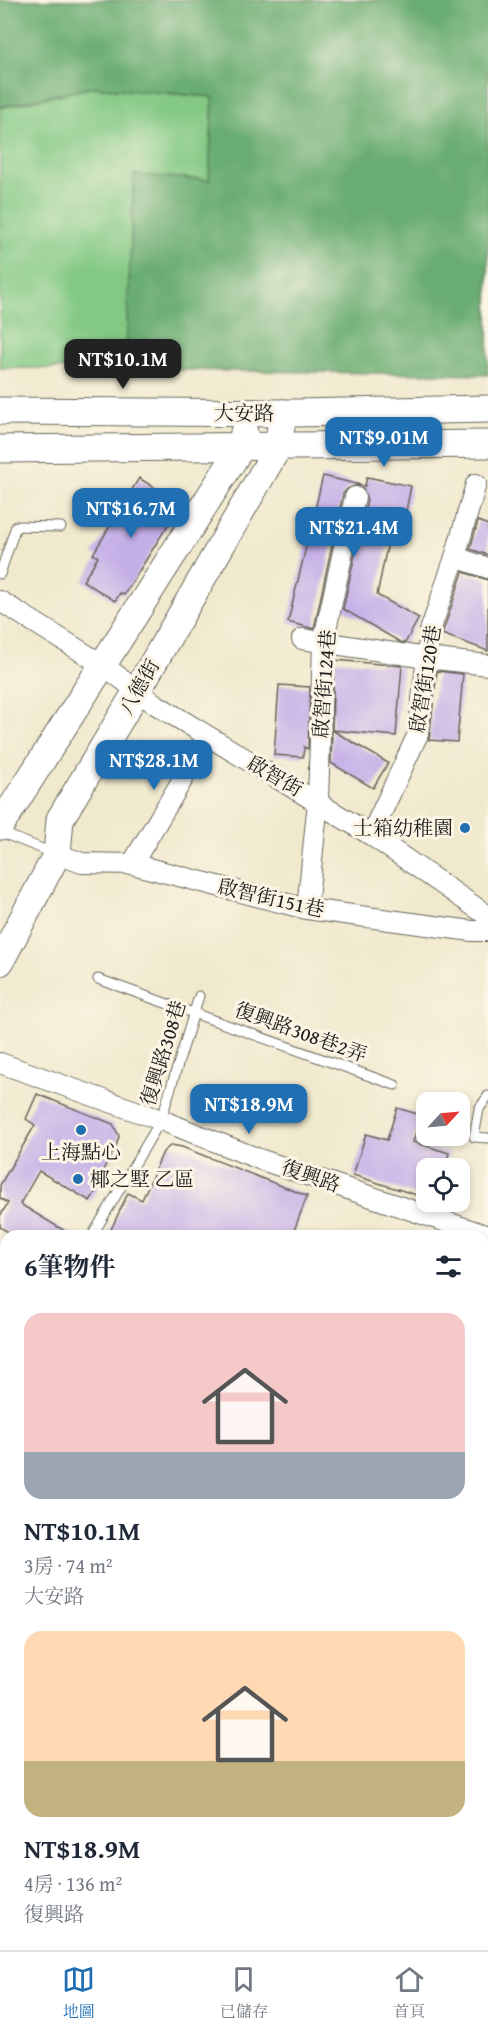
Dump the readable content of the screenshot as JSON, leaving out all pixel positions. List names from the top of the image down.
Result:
{
  "streets": {
    "street": [
      "大安路",
      "啟智街120巷",
      "啟智街124巷",
      "八德街",
      "啟智街",
      "啟智街151巷",
      "復興路"
    ],
    "lane": ["復興路308巷2弄", "復興路308巷"]
  },
  "crossings": [
    ["大安路", "八德街"],
    ["啟智街120巷", "啟智街"],
    ["啟智街124巷", "啟智街"],
    ["啟智街124巷", "啟智街151巷"],
    ["八德街", "啟智街"],
    ["八德街", "啟智街151巷"],
    ["復興路308巷2弄", "復興路308巷"],
    ["復興路308巷", "復興路"]
  ],
  "places": ["士箱幼稚園", "上海點心", "椰之墅 乙區"],
  "north": "top right",
  "page": {
    "price": [
      "NT$10.1M",
      "NT$9.01M",
      "NT$16.7M",
      "NT$21.4M",
      "NT$28.1M",
      "NT$18.9M"
    ],
    "heading": "6筆物件",
    "list": [
      {
        "name": "NT$10.1M",
        "note": "3房 · 74 m² · 大安路"
      },
      {
        "name": "NT$18.9M",
        "note": "4房 · 136 m² · 復興路"
      }
    ],
    "tabs": ["地圖", "已儲存", "首頁"]
  }
}
